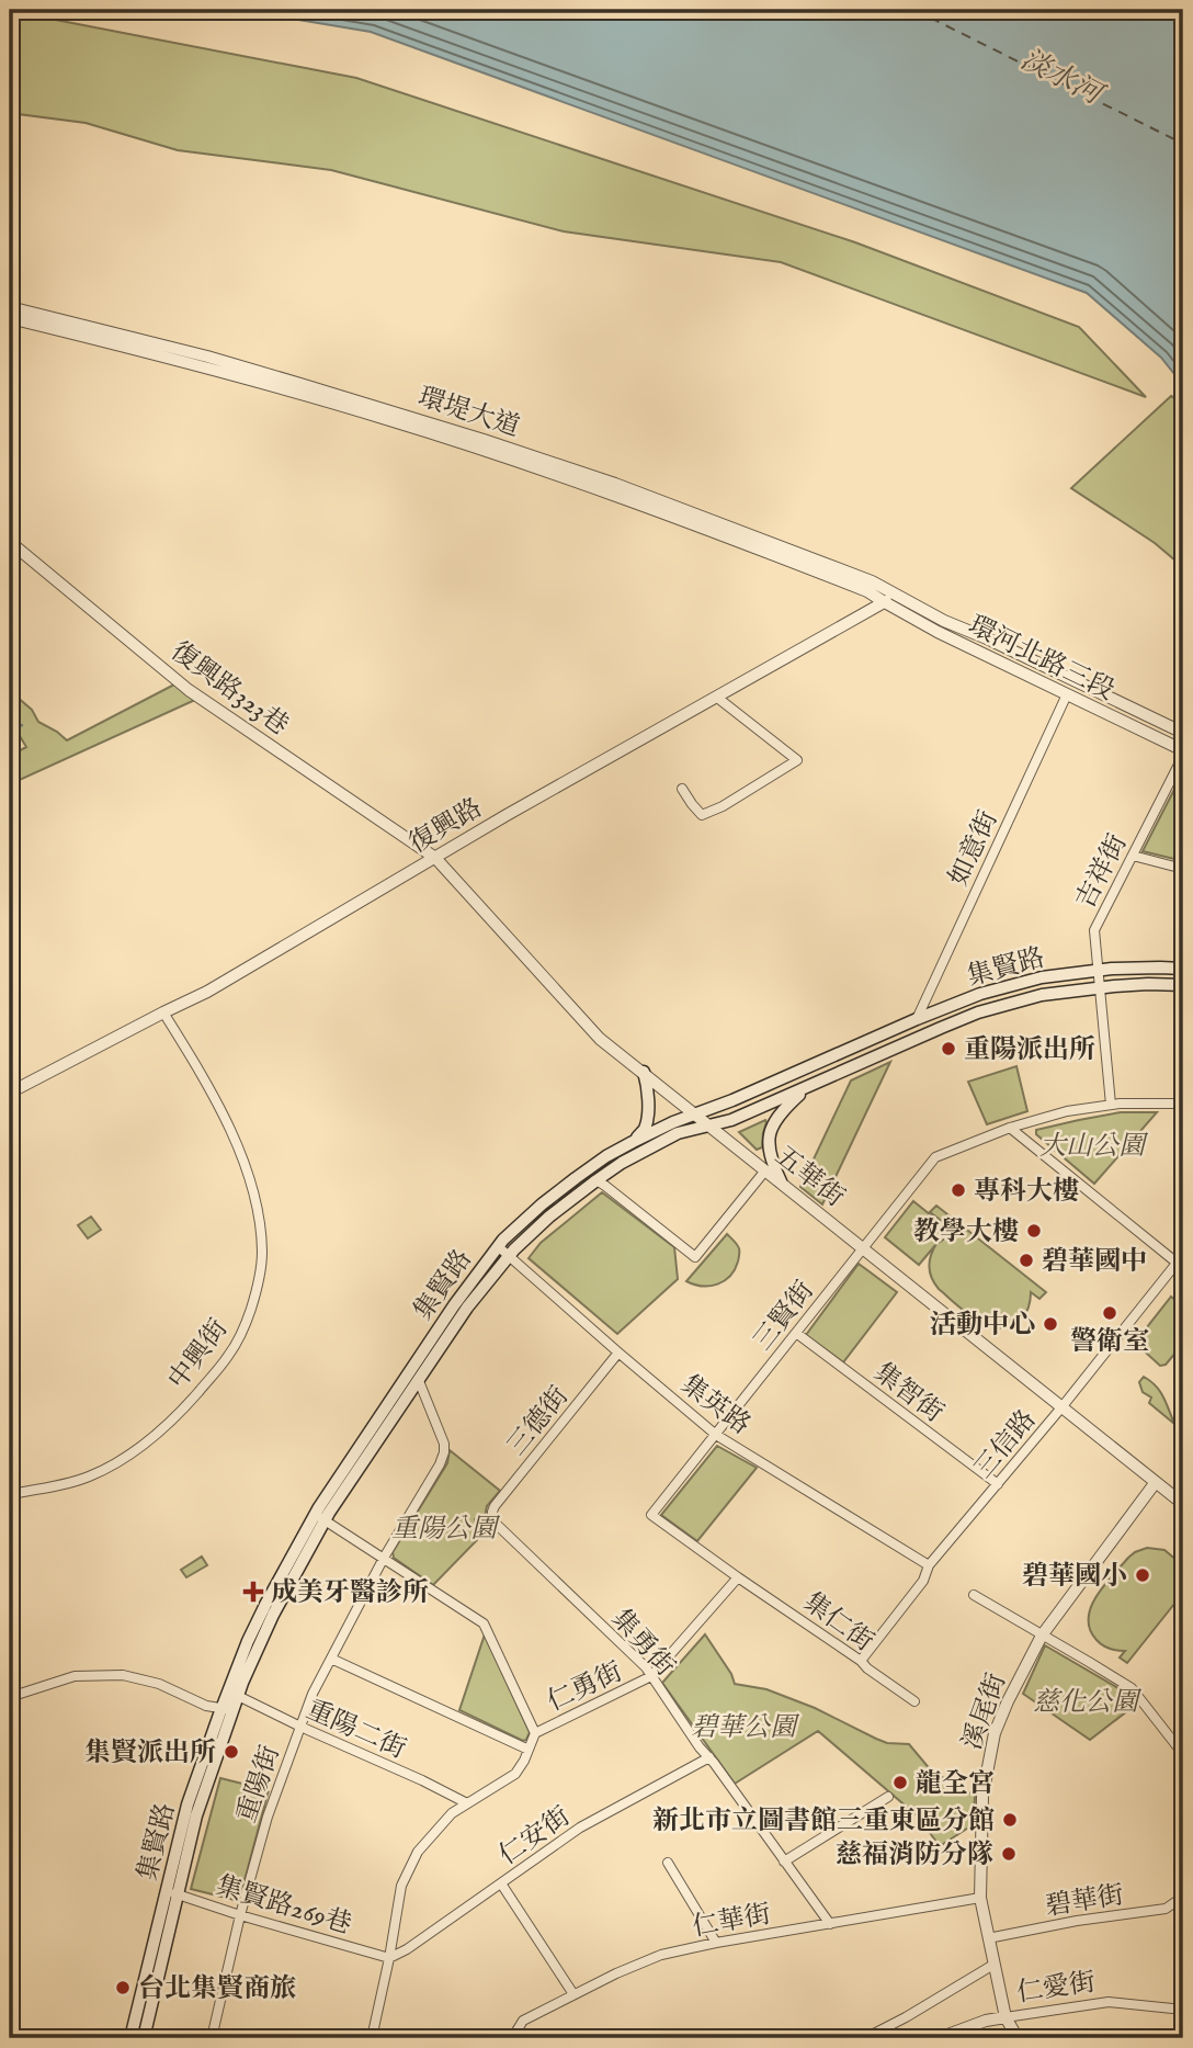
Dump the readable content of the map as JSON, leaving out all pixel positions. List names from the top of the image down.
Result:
{
  "streets": {
    "main road": ["集賢路"],
    "street": [
      "環堤大道",
      "環河北路三段",
      "復興路323巷",
      "復興路",
      "如意街",
      "吉祥街",
      "五華街",
      "三賢街",
      "中興街",
      "集智街",
      "集英路",
      "三德街",
      "三信路",
      "集仁街",
      "集勇街",
      "仁勇街",
      "溪尾街",
      "重陽二街",
      "重陽街",
      "仁安街",
      "碧華街",
      "集賢路269巷",
      "仁華街",
      "仁愛街"
    ]
  },
  "crossings": [
    ["環堤大道", "環河北路三段"],
    ["環堤大道", "復興路"],
    ["環河北路三段", "復興路"],
    ["環河北路三段", "如意街"],
    ["環河北路三段", "吉祥街"],
    ["復興路323巷", "復興路"],
    ["復興路323巷", "五華街"],
    ["復興路", "五華街"],
    ["復興路", "中興街"],
    ["如意街", "集賢路"],
    ["吉祥街", "集賢路"],
    ["吉祥街", "三賢街"],
    ["集賢路", "五華街"],
    ["集賢路", "集英路"],
    ["集賢路", "重陽二街"],
    ["集賢路", "重陽街"],
    ["集賢路", "集賢路269巷"],
    ["五華街", "三賢街"],
    ["五華街", "三信路"],
    ["五華街", "溪尾街"],
    ["三賢街", "集智街"],
    ["三賢街", "集英路"],
    ["三賢街", "集仁街"],
    ["集智街", "三信路"],
    ["集英路", "三德街"],
    ["集英路", "三信路"],
    ["三德街", "集勇街"],
    ["三信路", "集仁街"],
    ["集勇街", "仁勇街"],
    ["集勇街", "仁安街"],
    ["集勇街", "仁華街"],
    ["溪尾街", "碧華街"],
    ["溪尾街", "仁華街"],
    ["溪尾街", "仁愛街"],
    ["重陽二街", "重陽街"],
    ["重陽街", "集賢路269巷"],
    ["仁安街", "集賢路269巷"]
  ],
  "water": ["淡水河"],
  "parks": [
    "大山公園",
    "重陽公園",
    "慈化公園",
    "碧華公園"
  ],
  "places": {
    "other": [
      "重陽派出所",
      "專科大樓",
      "教學大樓",
      "碧華國中",
      "警衛室",
      "活動中心",
      "碧華國小",
      "集賢派出所",
      "龍全宮",
      "新北市立圖書館三重東區分館",
      "慈福消防分隊",
      "台北集賢商旅"
    ],
    "health": ["成美牙醫診所"]
  }
}
